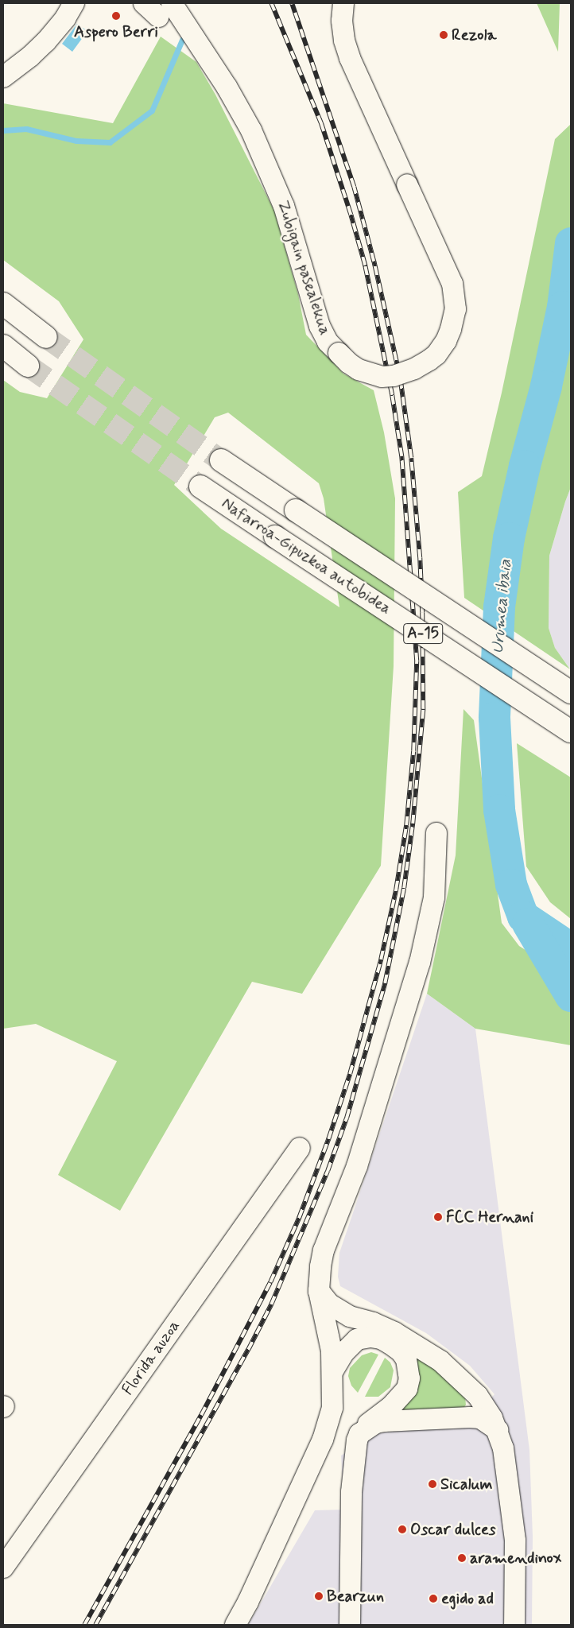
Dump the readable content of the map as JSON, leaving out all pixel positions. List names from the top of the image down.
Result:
{
  "streets": {
    "highway": ["Nafarroa-Gipuzkoa autobidea", "A-15"],
    "street": ["Zubigain pasealekua", "Florida auzoa"]
  },
  "water": ["Urumea ibaia"],
  "places": [
    "Aspero Berri",
    "Rezola",
    "FCC Hernani",
    "Sicalum",
    "Oscar dulces",
    "aramendinox",
    "Bearzun",
    "egido ad"
  ]
}
